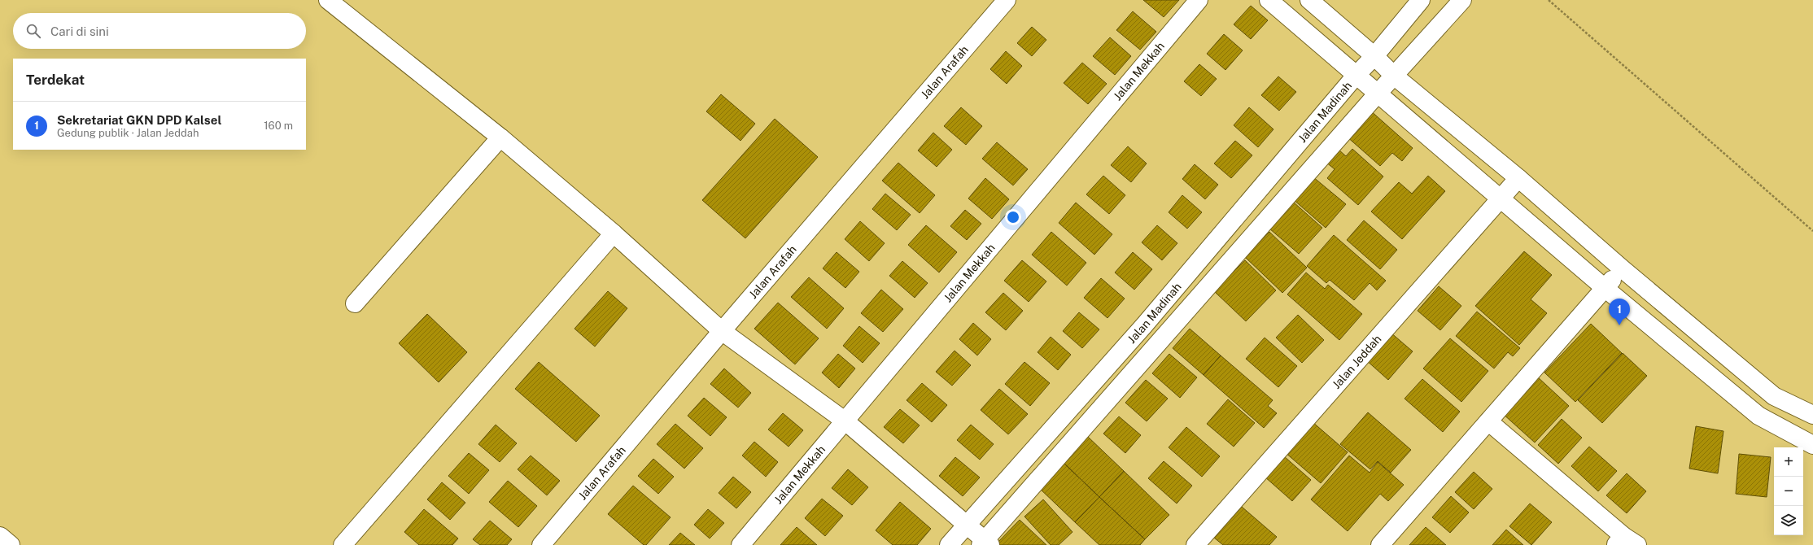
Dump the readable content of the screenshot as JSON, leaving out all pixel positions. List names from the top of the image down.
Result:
{
  "streets": {
    "street": [
      "Jalan Mekkah",
      "Jalan Arafah",
      "Jalan Madinah",
      "Jalan Jeddah"
    ]
  },
  "page": {
    "search": "Cari di sini",
    "heading": "Terdekat",
    "list": [
      {
        "mark": "1",
        "name": "Sekretariat GKN DPD Kalsel",
        "note": "Gedung publik · Jalan Jeddah",
        "value": "160 m"
      }
    ],
    "pins": "1",
    "map_buttons": ["+", "−"]
  }
}
